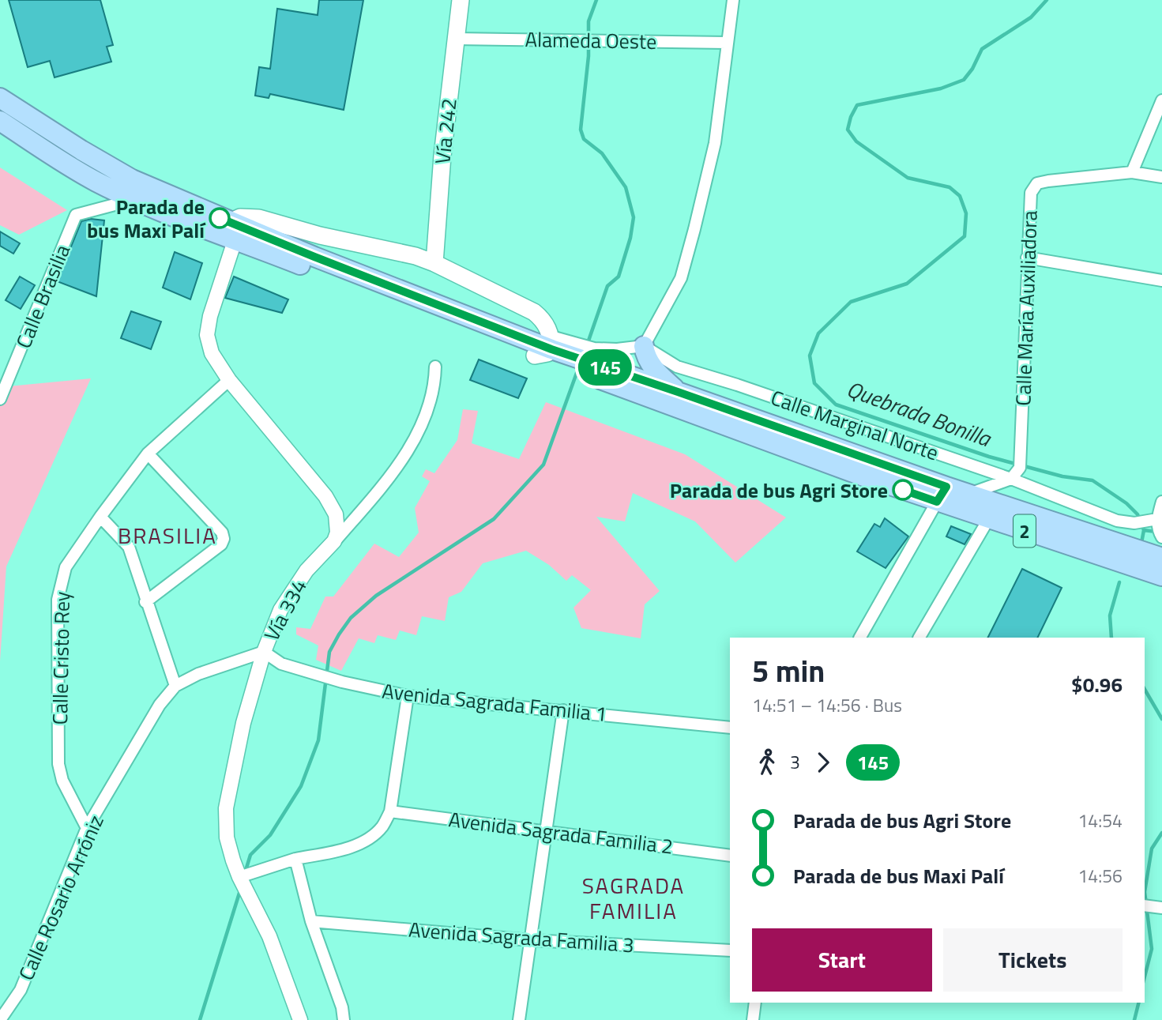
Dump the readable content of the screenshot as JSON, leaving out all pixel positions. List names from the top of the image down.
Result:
{
  "streets": {
    "highway": ["2"],
    "main road": ["Vía 242"],
    "street": [
      "Alameda Oeste",
      "Calle Brasilia",
      "Calle María Auxiliadora",
      "Calle Marginal Norte",
      "Vía 334",
      "Calle Cristo Rey",
      "Avenida Sagrada Familia 1",
      "Avenida Sagrada Familia 2",
      "Calle Rosario Arróniz",
      "Avenida Sagrada Familia 3"
    ]
  },
  "crossings": [
    ["Alameda Oeste", "Vía 242"],
    ["Calle Brasilia", "2"],
    ["Calle María Auxiliadora", "Calle Marginal Norte"],
    ["Vía 334", "Avenida Sagrada Familia 1"],
    ["Vía 334", "Calle Rosario Arróniz"],
    ["Calle Cristo Rey", "Calle Rosario Arróniz"],
    ["Avenida Sagrada Familia 1", "Calle Rosario Arróniz"]
  ],
  "districts": ["BRASILIA", "SAGRADA FAMILIA"],
  "water": ["Quebrada Bonilla"],
  "places": ["Parada de bus Maxi Palí", "Parada de bus Agri Store"],
  "lines": ["bus line 145"],
  "page": {
    "on_map": "145",
    "heading": ["5 min", "14:51 – 14:56 · Bus", "$0.96"],
    "legs": ["3", "145"],
    "list": [
      {
        "name": "Parada de bus Agri Store",
        "value": "14:54"
      },
      {
        "name": "Parada de bus Maxi Palí",
        "value": "14:56"
      }
    ],
    "buttons": ["Start", "Tickets"]
  }
}
